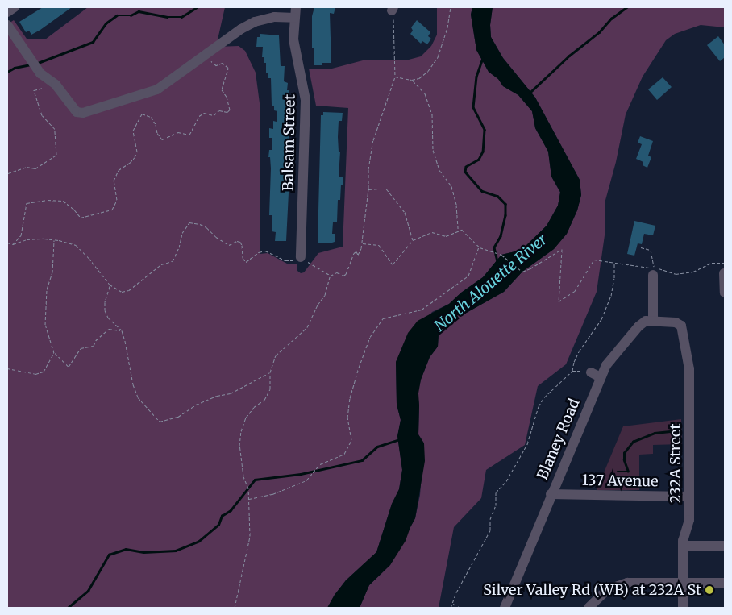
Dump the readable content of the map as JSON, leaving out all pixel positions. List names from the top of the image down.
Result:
{
  "streets": {
    "street": [
      "Balsam Street",
      "Blaney Road",
      "232A Street",
      "137 Avenue"
    ]
  },
  "crossings": [
    ["Blaney Road", "232A Street"],
    ["Blaney Road", "137 Avenue"],
    ["232A Street", "137 Avenue"]
  ],
  "water": ["North Alouette River"],
  "places": ["Silver Valley Rd (WB) at 232A St"]
}
